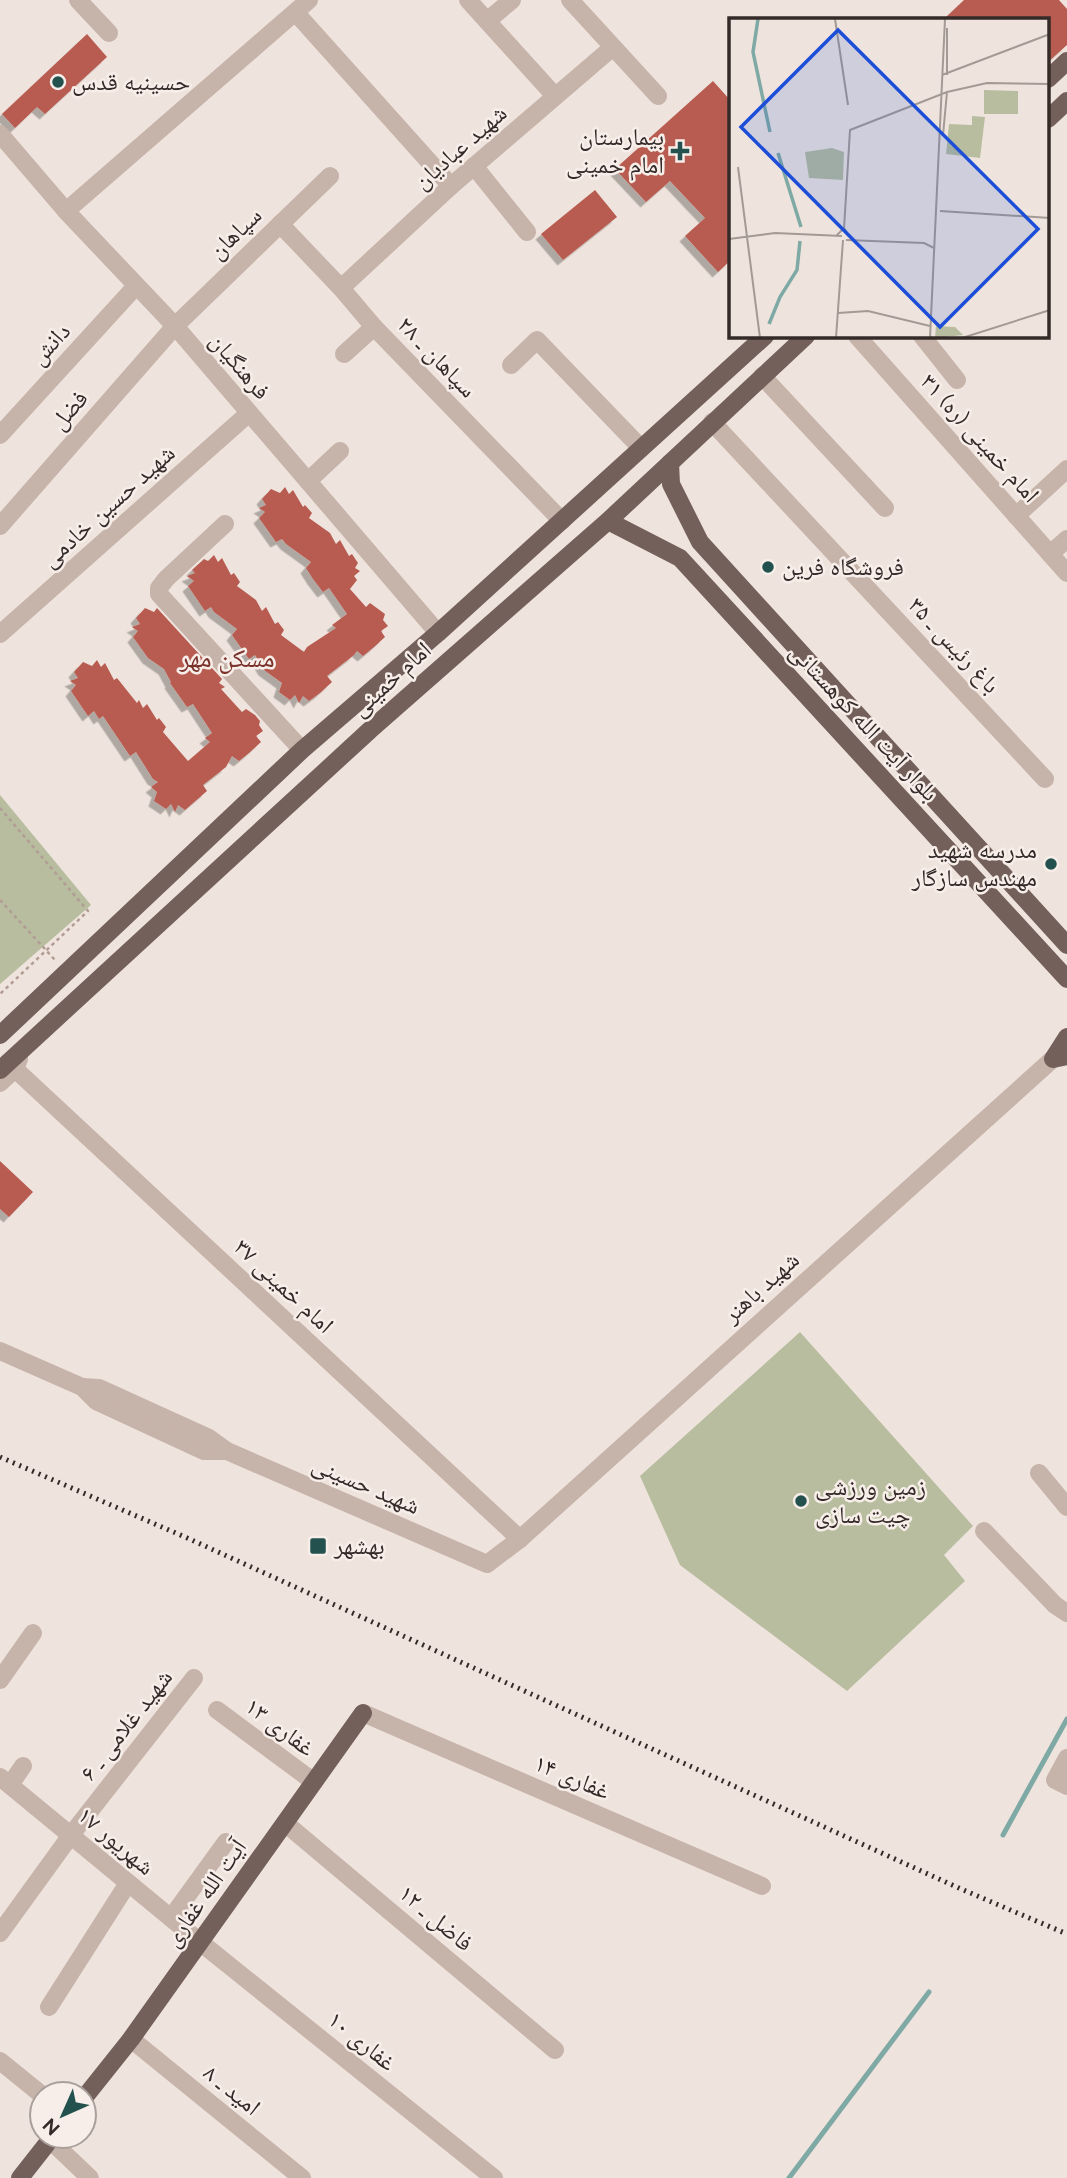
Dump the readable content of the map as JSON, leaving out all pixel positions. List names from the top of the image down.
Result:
{
  "streets": {
    "main road": ["امام خمینی", "بلوار آیت الله کوهستانی", "آیت الله غفاری"],
    "street": [
      "شهید عبادیان",
      "سپاهان",
      "دانش",
      "سپاهان ـ ۲۸",
      "فرهنگیان",
      "فضل",
      "امام خمینی (ره) ۳۱",
      "شهید حسین خادمی",
      "باغ رئیس ـ ۳۵",
      "امام خمینی ۳۷",
      "شهید باهنر",
      "شهید حسینی",
      "شهید غلامی ـ ۶",
      "غفاری ۱۳",
      "غفاری ۱۴",
      "۱۷ شهریور",
      "فاضل ـ ۱۲",
      "غفاری ۱۰",
      "امید ـ ۸"
    ]
  },
  "crossings": [
    ["شهید عبادیان", "سپاهان ـ ۲۸"],
    ["سپاهان", "سپاهان ـ ۲۸"],
    ["سپاهان", "فرهنگیان"],
    ["سپاهان", "فضل"],
    ["دانش", "فرهنگیان"],
    ["سپاهان ـ ۲۸", "امام خمینی"],
    ["فرهنگیان", "فضل"],
    ["فرهنگیان", "شهید حسین خادمی"],
    ["فرهنگیان", "امام خمینی"],
    ["باغ رئیس ـ ۳۵", "امام خمینی"],
    ["امام خمینی", "بلوار آیت الله کوهستانی"],
    ["امام خمینی", "امام خمینی ۳۷"],
    ["امام خمینی ۳۷", "شهید باهنر"],
    ["شهید باهنر", "شهید حسینی"],
    ["شهید غلامی ـ ۶", "۱۷ شهریور"],
    ["غفاری ۱۳", "آیت الله غفاری"],
    ["غفاری ۱۴", "آیت الله غفاری"],
    ["۱۷ شهریور", "آیت الله غفاری"],
    ["۱۷ شهریور", "غفاری ۱۰"],
    ["آیت الله غفاری", "فاضل ـ ۱۲"],
    ["آیت الله غفاری", "غفاری ۱۰"],
    ["آیت الله غفاری", "امید ـ ۸"]
  ],
  "districts": ["مسکن مهر"],
  "places": {
    "other": [
      "حسینیه قدس",
      "فروشگاه فرین",
      "مدرسه شهید مهندس سازگار",
      "زمین ورزشی چیت سازی"
    ],
    "health": ["بیمارستان امام خمینی"],
    "transit": ["بهشهر"]
  },
  "north": "bottom left"
}
